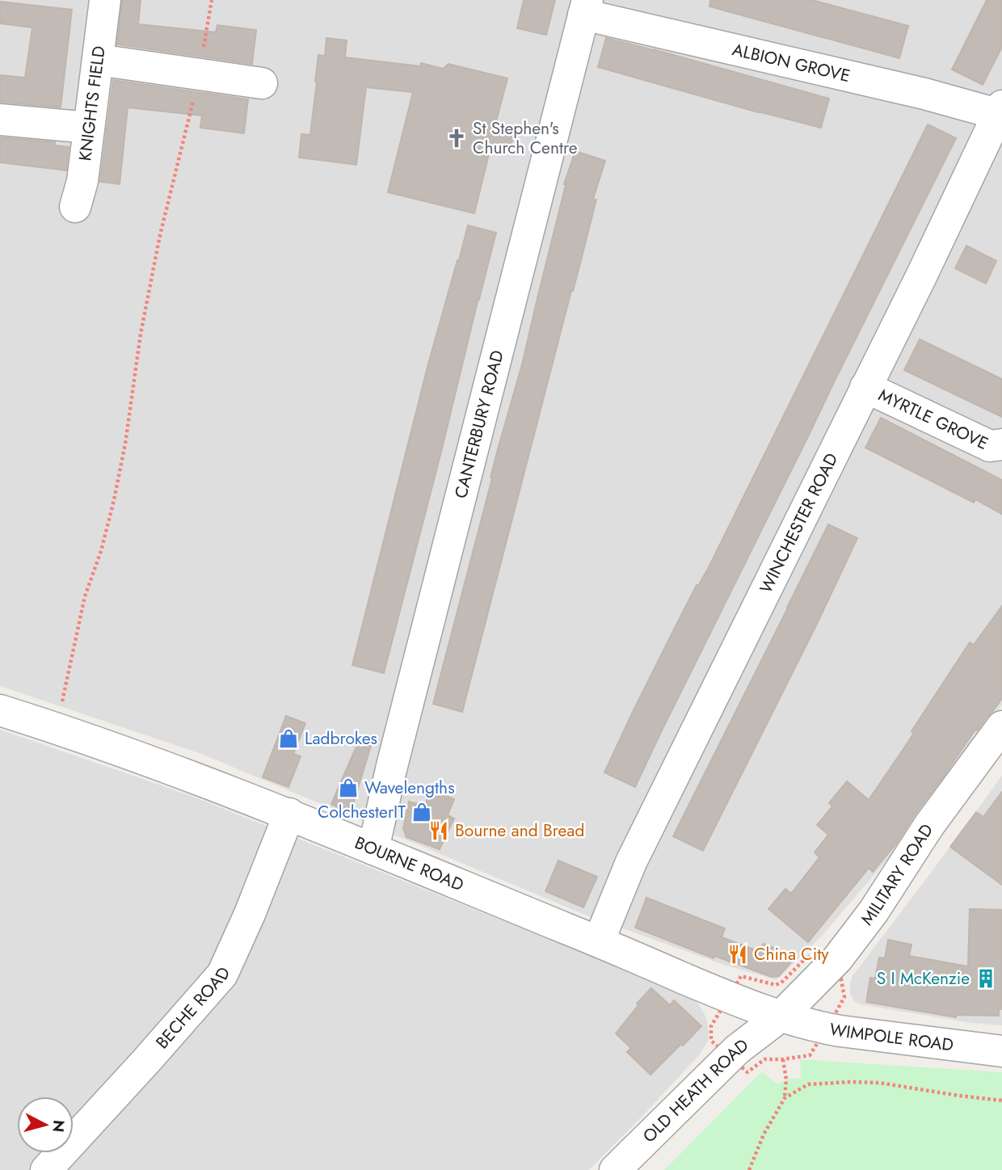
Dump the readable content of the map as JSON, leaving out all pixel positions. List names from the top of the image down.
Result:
{
  "streets": {
    "street": [
      "ALBION GROVE",
      "KNIGHTS FIELD",
      "MYRTLE GROVE",
      "CANTERBURY ROAD",
      "WINCHESTER ROAD",
      "BOURNE ROAD",
      "MILITARY ROAD",
      "BECHE ROAD",
      "WIMPOLE ROAD",
      "OLD HEATH ROAD"
    ]
  },
  "crossings": [
    ["ALBION GROVE", "CANTERBURY ROAD"],
    ["ALBION GROVE", "WINCHESTER ROAD"],
    ["MYRTLE GROVE", "WINCHESTER ROAD"],
    ["CANTERBURY ROAD", "BOURNE ROAD"],
    ["WINCHESTER ROAD", "BOURNE ROAD"],
    ["BOURNE ROAD", "MILITARY ROAD"],
    ["BOURNE ROAD", "BECHE ROAD"],
    ["BOURNE ROAD", "WIMPOLE ROAD"],
    ["BOURNE ROAD", "OLD HEATH ROAD"],
    ["MILITARY ROAD", "WIMPOLE ROAD"],
    ["MILITARY ROAD", "OLD HEATH ROAD"],
    ["WIMPOLE ROAD", "OLD HEATH ROAD"]
  ],
  "places": {
    "church": ["St Stephen's Church Centre"],
    "shop": ["Ladbrokes", "Wavelengths", "ColchesterIT"],
    "restaurant": ["Bourne and Bread", "China City"],
    "building": ["S I McKenzie"]
  },
  "north": "right"
}
